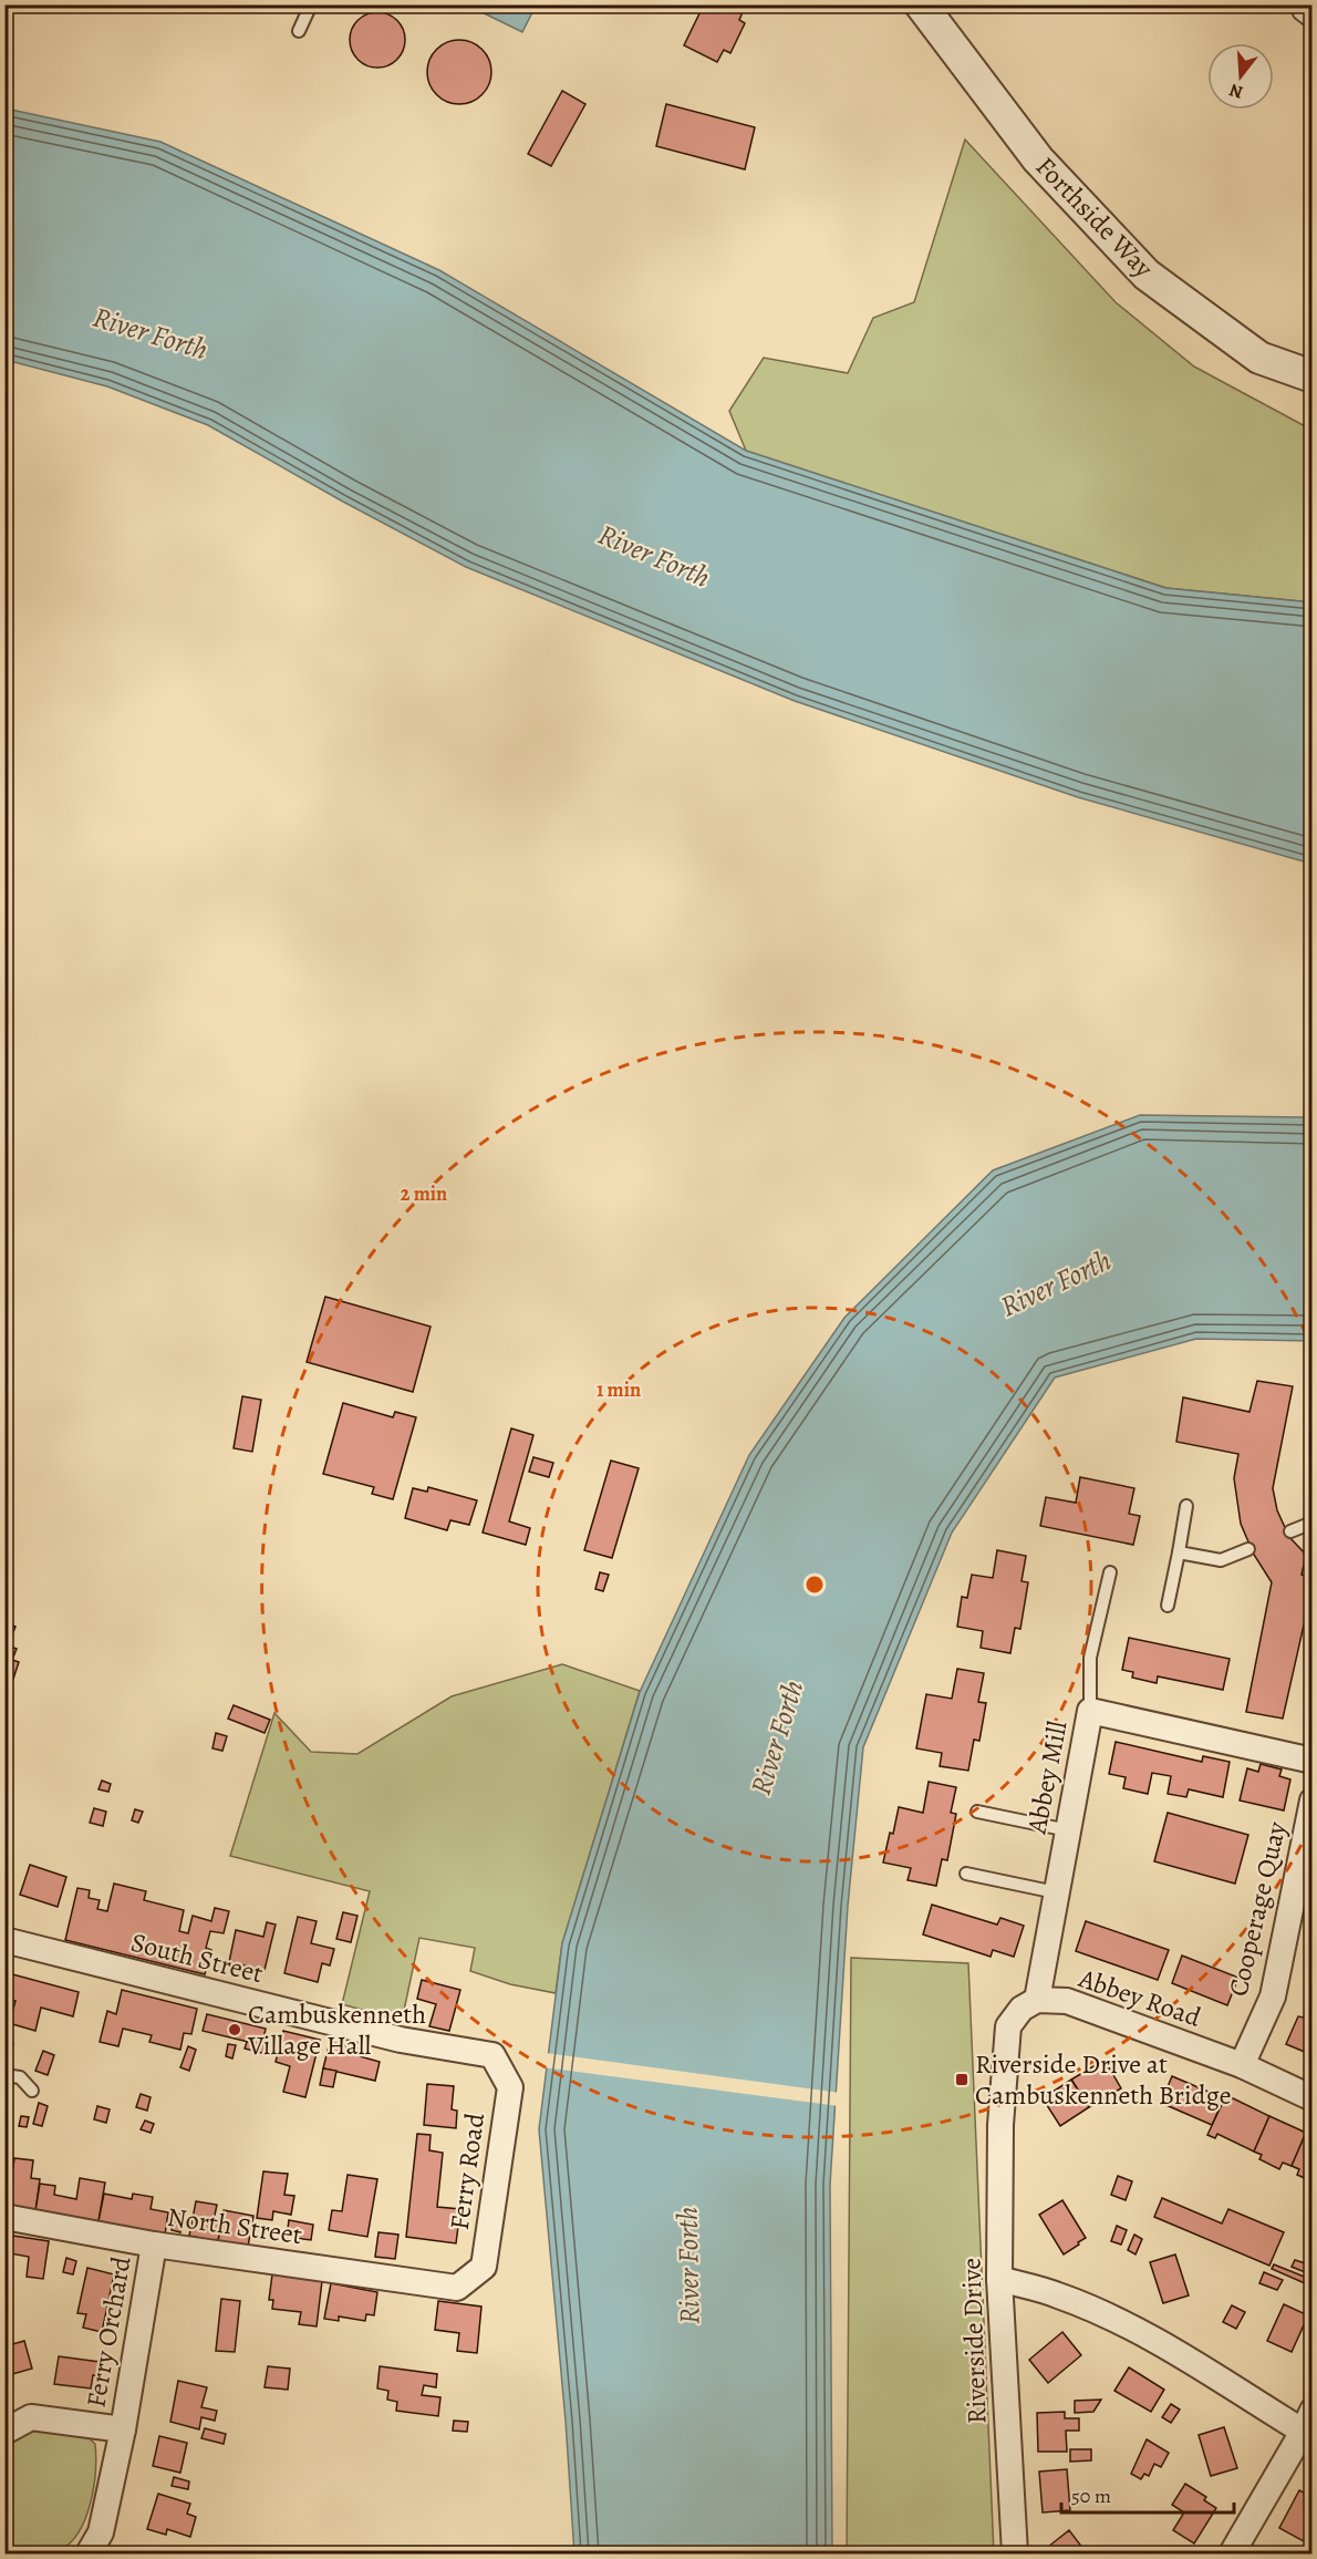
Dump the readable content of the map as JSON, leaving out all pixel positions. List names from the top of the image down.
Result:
{
  "streets": {
    "street": [
      "Forthside Way",
      "Abbey Mill",
      "Cooperage Quay",
      "South Street",
      "Abbey Road",
      "Ferry Road",
      "North Street",
      "Ferry Orchard",
      "Riverside Drive"
    ]
  },
  "crossings": [
    ["Abbey Mill", "Abbey Road"],
    ["Cooperage Quay", "Abbey Road"],
    ["South Street", "Ferry Road"],
    ["Abbey Road", "Riverside Drive"],
    ["Ferry Road", "North Street"],
    ["North Street", "Ferry Orchard"]
  ],
  "water": ["River Forth"],
  "places": {
    "other": ["Cambuskenneth Village Hall"],
    "transit": ["Riverside Drive at Cambuskenneth Bridge"]
  },
  "scale_bar": "50 m",
  "north": "bottom",
  "rings": ["2 min", "1 min"]
}
